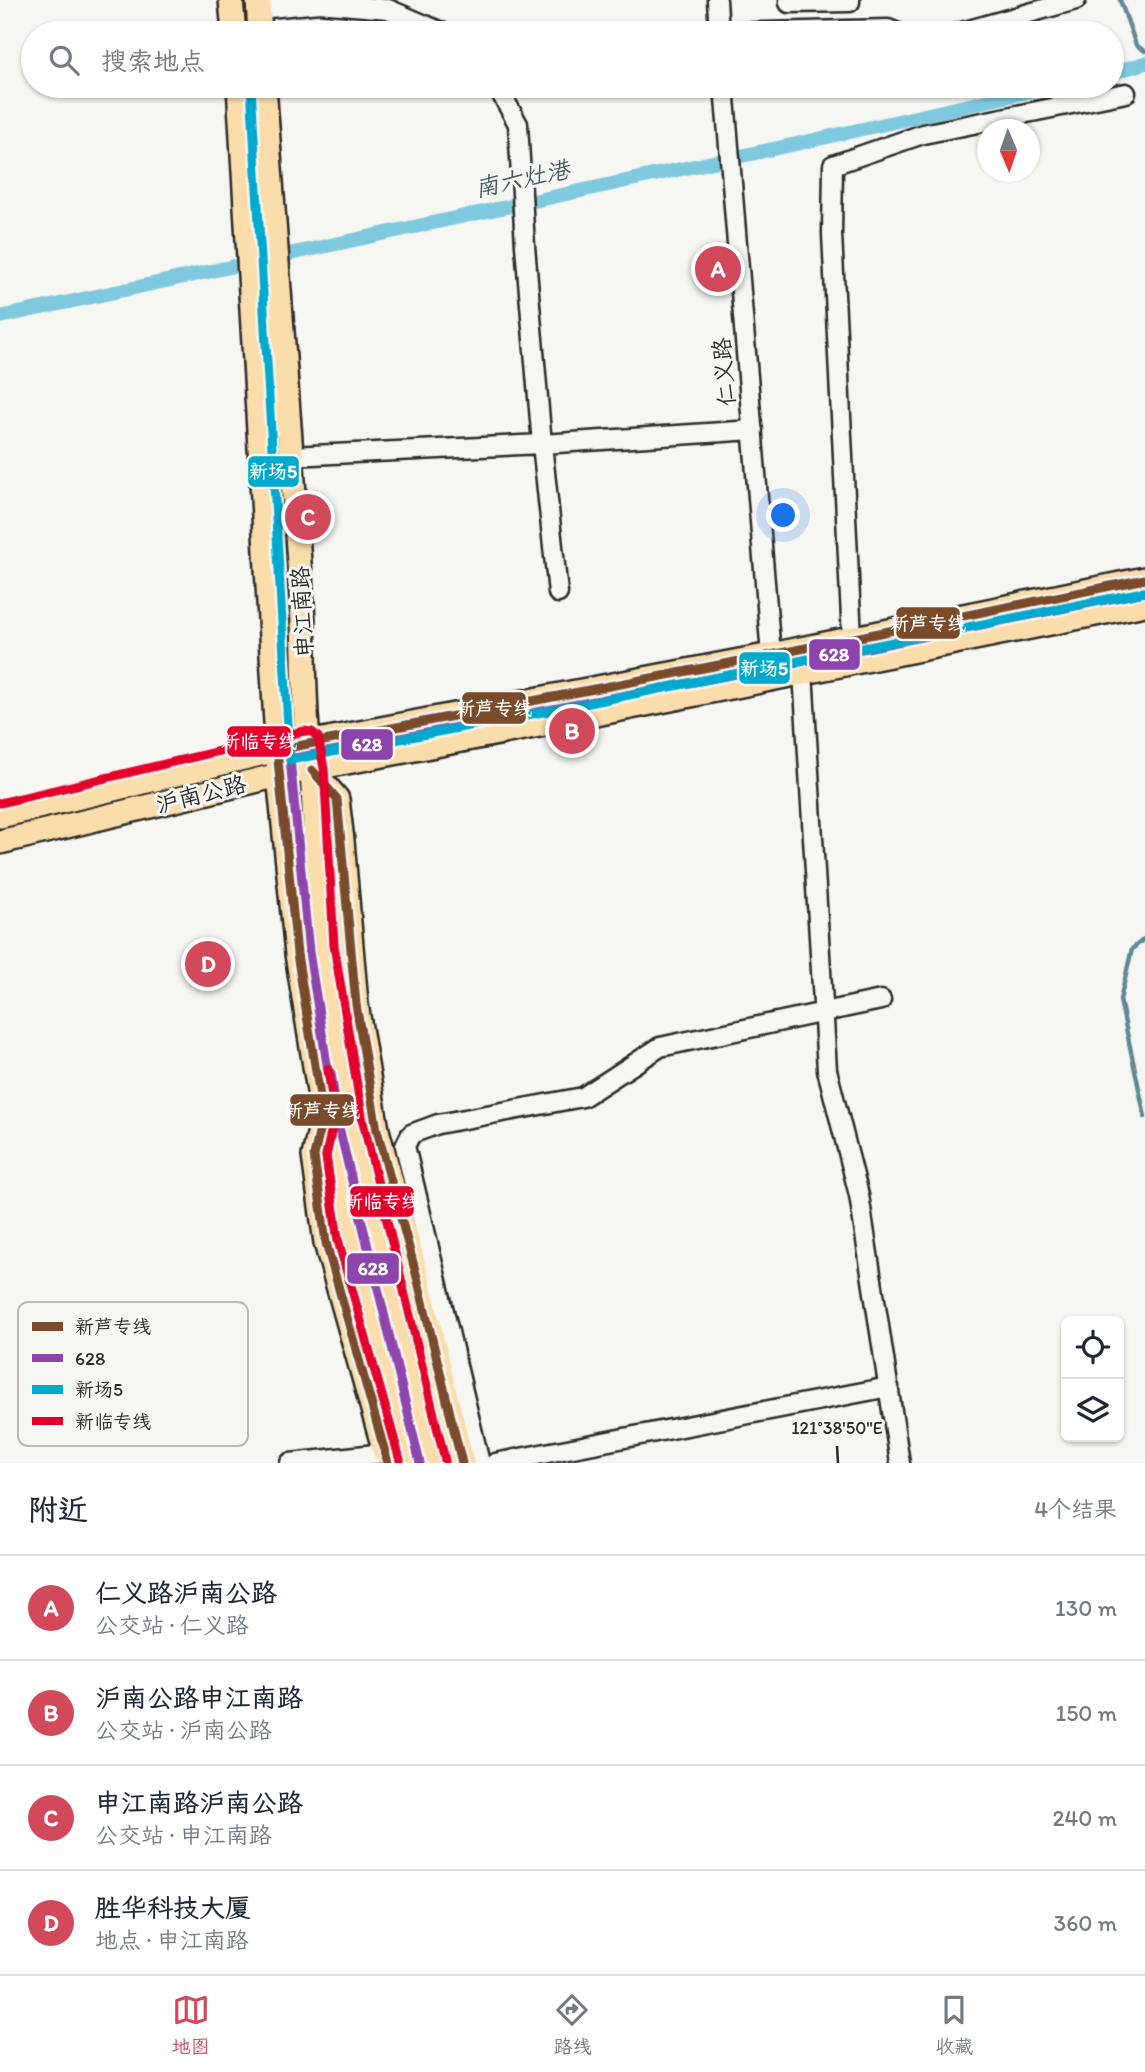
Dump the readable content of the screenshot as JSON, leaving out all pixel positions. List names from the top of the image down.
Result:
{
  "streets": {
    "main road": ["申江南路", "沪南公路"],
    "street": ["仁义路"]
  },
  "crossings": [
    ["仁义路", "沪南公路"],
    ["申江南路", "沪南公路"]
  ],
  "water": ["南六灶港"],
  "lines": [
    "transit line 新场5",
    "transit line 新芦专线",
    "transit line 628",
    "transit line 新临专线"
  ],
  "legend": [
    "新芦专线",
    "628",
    "新场5",
    "新临专线"
  ],
  "north": "bottom",
  "page": {
    "search": "搜索地点",
    "pins": [
      "A",
      "C",
      "B",
      "D"
    ],
    "heading": ["附近", "4个结果"],
    "list": [
      {
        "mark": "A",
        "name": "仁义路沪南公路",
        "note": "公交站 · 仁义路",
        "value": "130 m"
      },
      {
        "mark": "B",
        "name": "沪南公路申江南路",
        "note": "公交站 · 沪南公路",
        "value": "150 m"
      },
      {
        "mark": "C",
        "name": "申江南路沪南公路",
        "note": "公交站 · 申江南路",
        "value": "240 m"
      },
      {
        "mark": "D",
        "name": "胜华科技大厦",
        "note": "地点 · 申江南路",
        "value": "360 m"
      }
    ],
    "nav": ["地图", "路线", "收藏"]
  },
  "coordinates": ["121°38'50\"E"]
}
